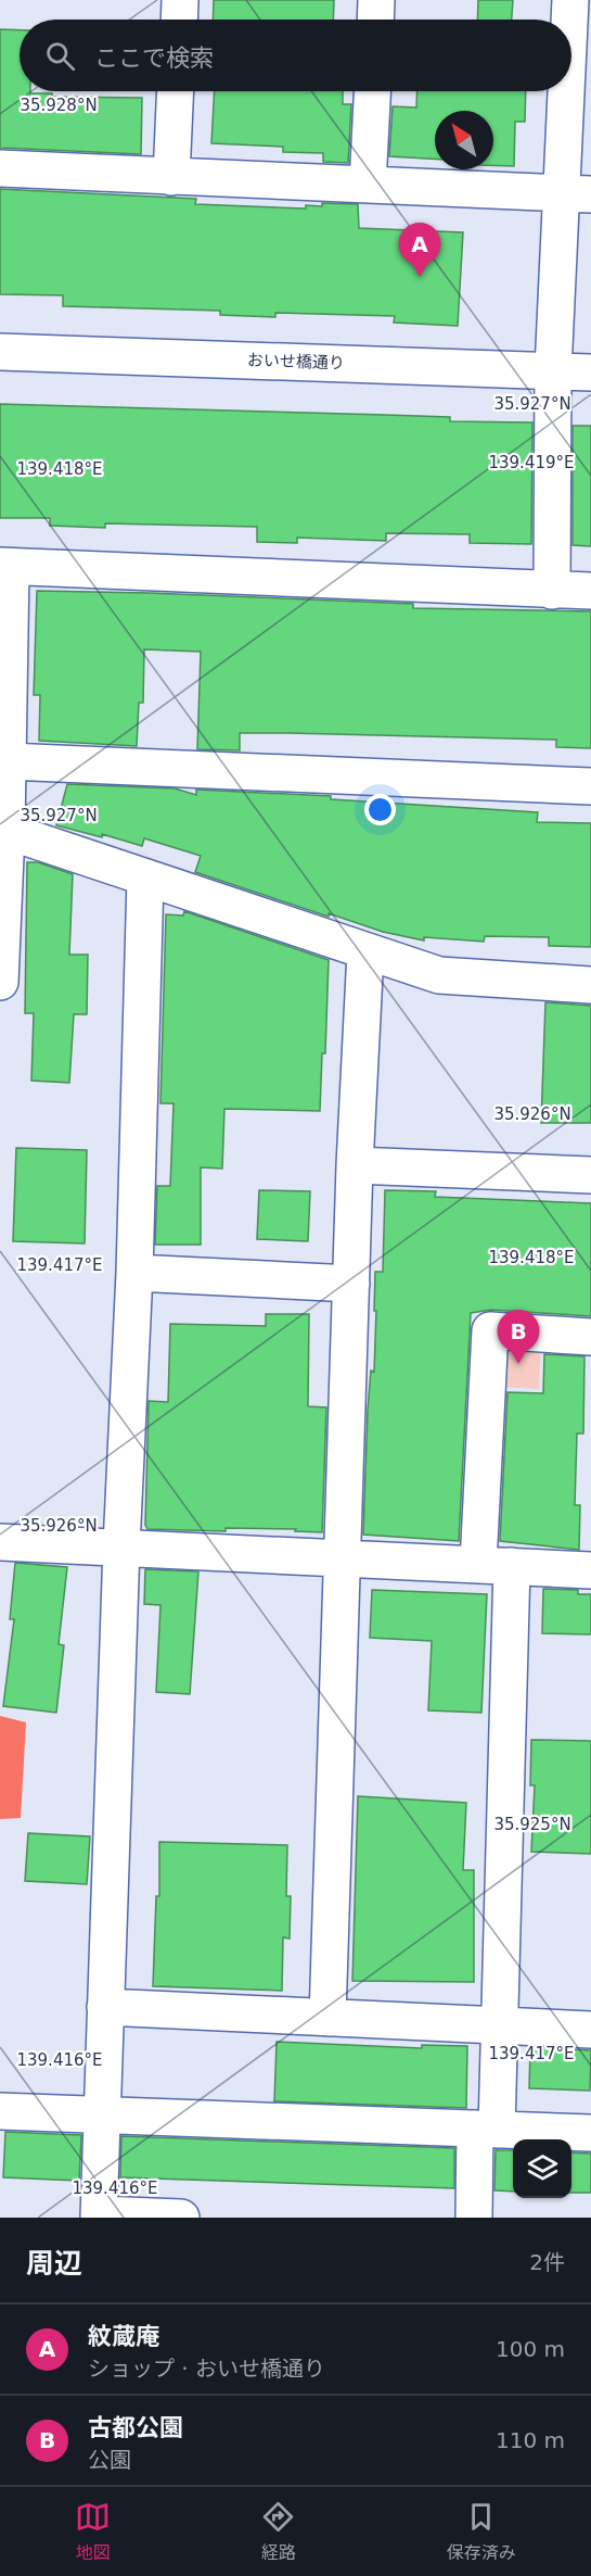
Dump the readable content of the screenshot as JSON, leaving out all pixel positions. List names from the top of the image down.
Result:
{
  "streets": {
    "street": ["おいせ橋通り"]
  },
  "north": "top left",
  "page": {
    "search": "ここで検索",
    "pins": ["A", "B"],
    "heading": ["周辺", "2件"],
    "list": [
      {
        "mark": "A",
        "name": "紋蔵庵",
        "note": "ショップ · おいせ橋通り",
        "value": "100 m"
      },
      {
        "mark": "B",
        "name": "古都公園",
        "note": "公園",
        "value": "110 m"
      }
    ],
    "nav": ["地図", "経路", "保存済み"]
  },
  "coordinates": [
    "35.928°N",
    "35.927°N",
    "139.419°E",
    "139.418°E",
    "35.926°N",
    "139.417°E",
    "35.925°N",
    "139.416°E"
  ]
}
